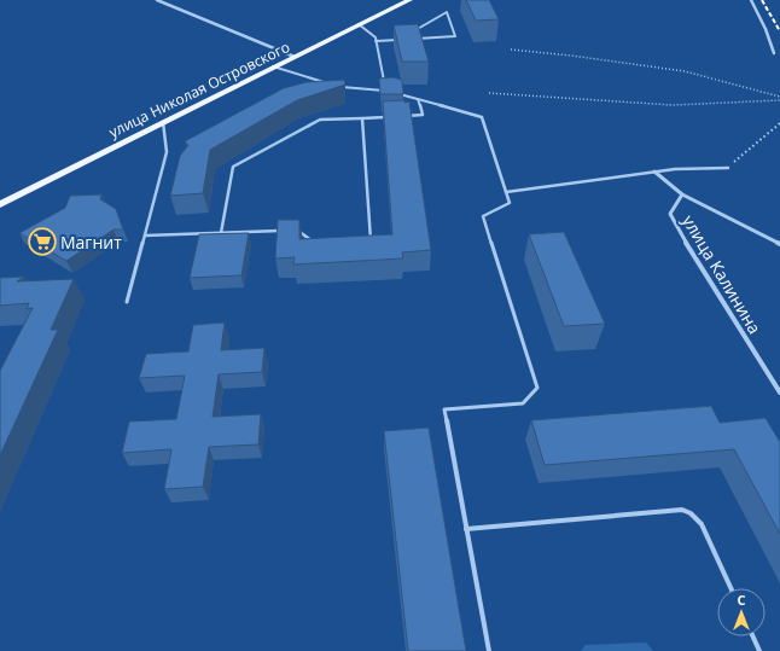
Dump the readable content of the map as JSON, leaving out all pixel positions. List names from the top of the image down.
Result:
{
  "streets": {
    "main road": ["улица Николая Островского"],
    "street": ["улица Калинина"]
  },
  "places": {
    "supermarket": ["Магнит"]
  },
  "north": "top"
}
